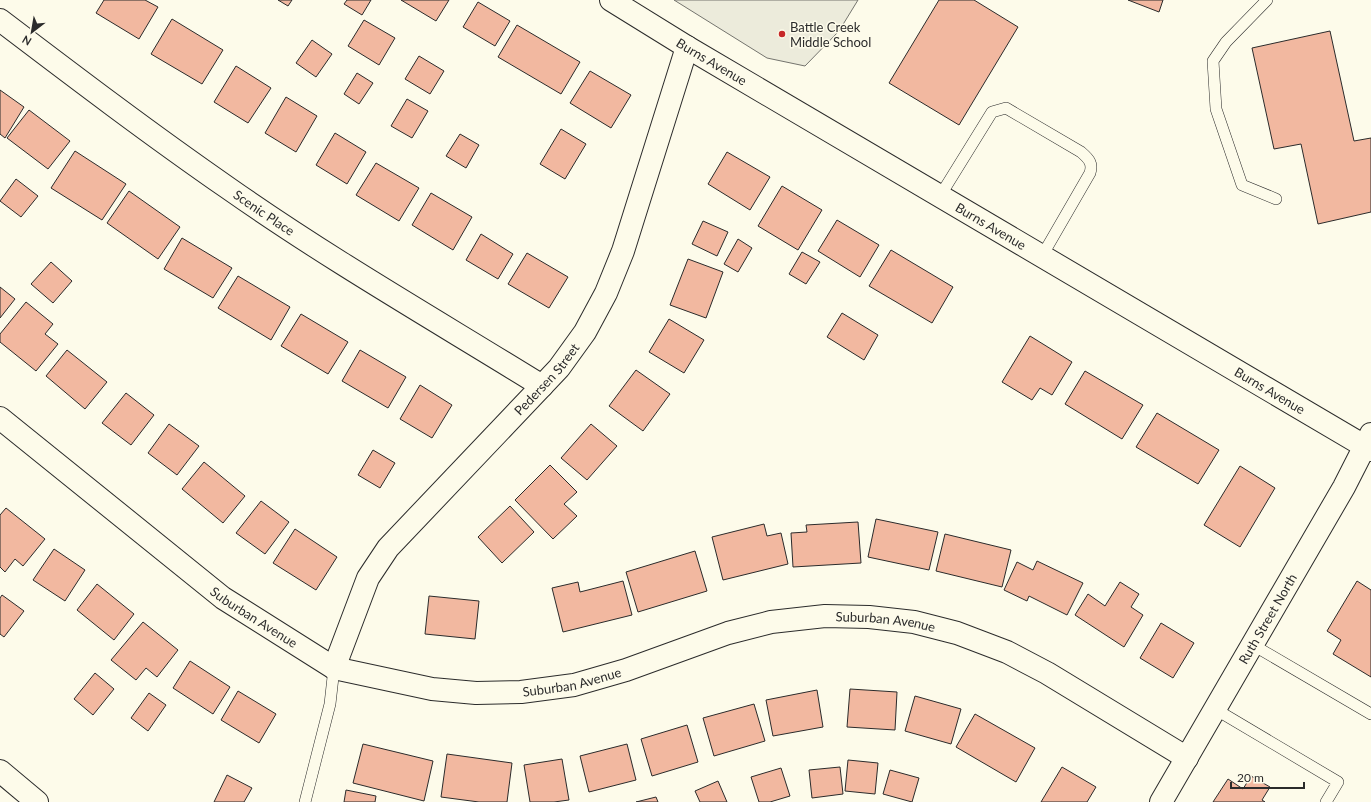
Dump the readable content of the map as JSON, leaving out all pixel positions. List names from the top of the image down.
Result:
{
  "streets": {
    "main road": [
      "Burns Avenue",
      "Scenic Place",
      "Pedersen Street",
      "Suburban Avenue",
      "Ruth Street North"
    ]
  },
  "crossings": [
    ["Burns Avenue", "Pedersen Street"],
    ["Burns Avenue", "Ruth Street North"],
    ["Scenic Place", "Pedersen Street"],
    ["Pedersen Street", "Suburban Avenue"],
    ["Suburban Avenue", "Ruth Street North"]
  ],
  "places": ["Battle Creek Middle School"],
  "scale_bar": "20 m",
  "north": "bottom left"
}
